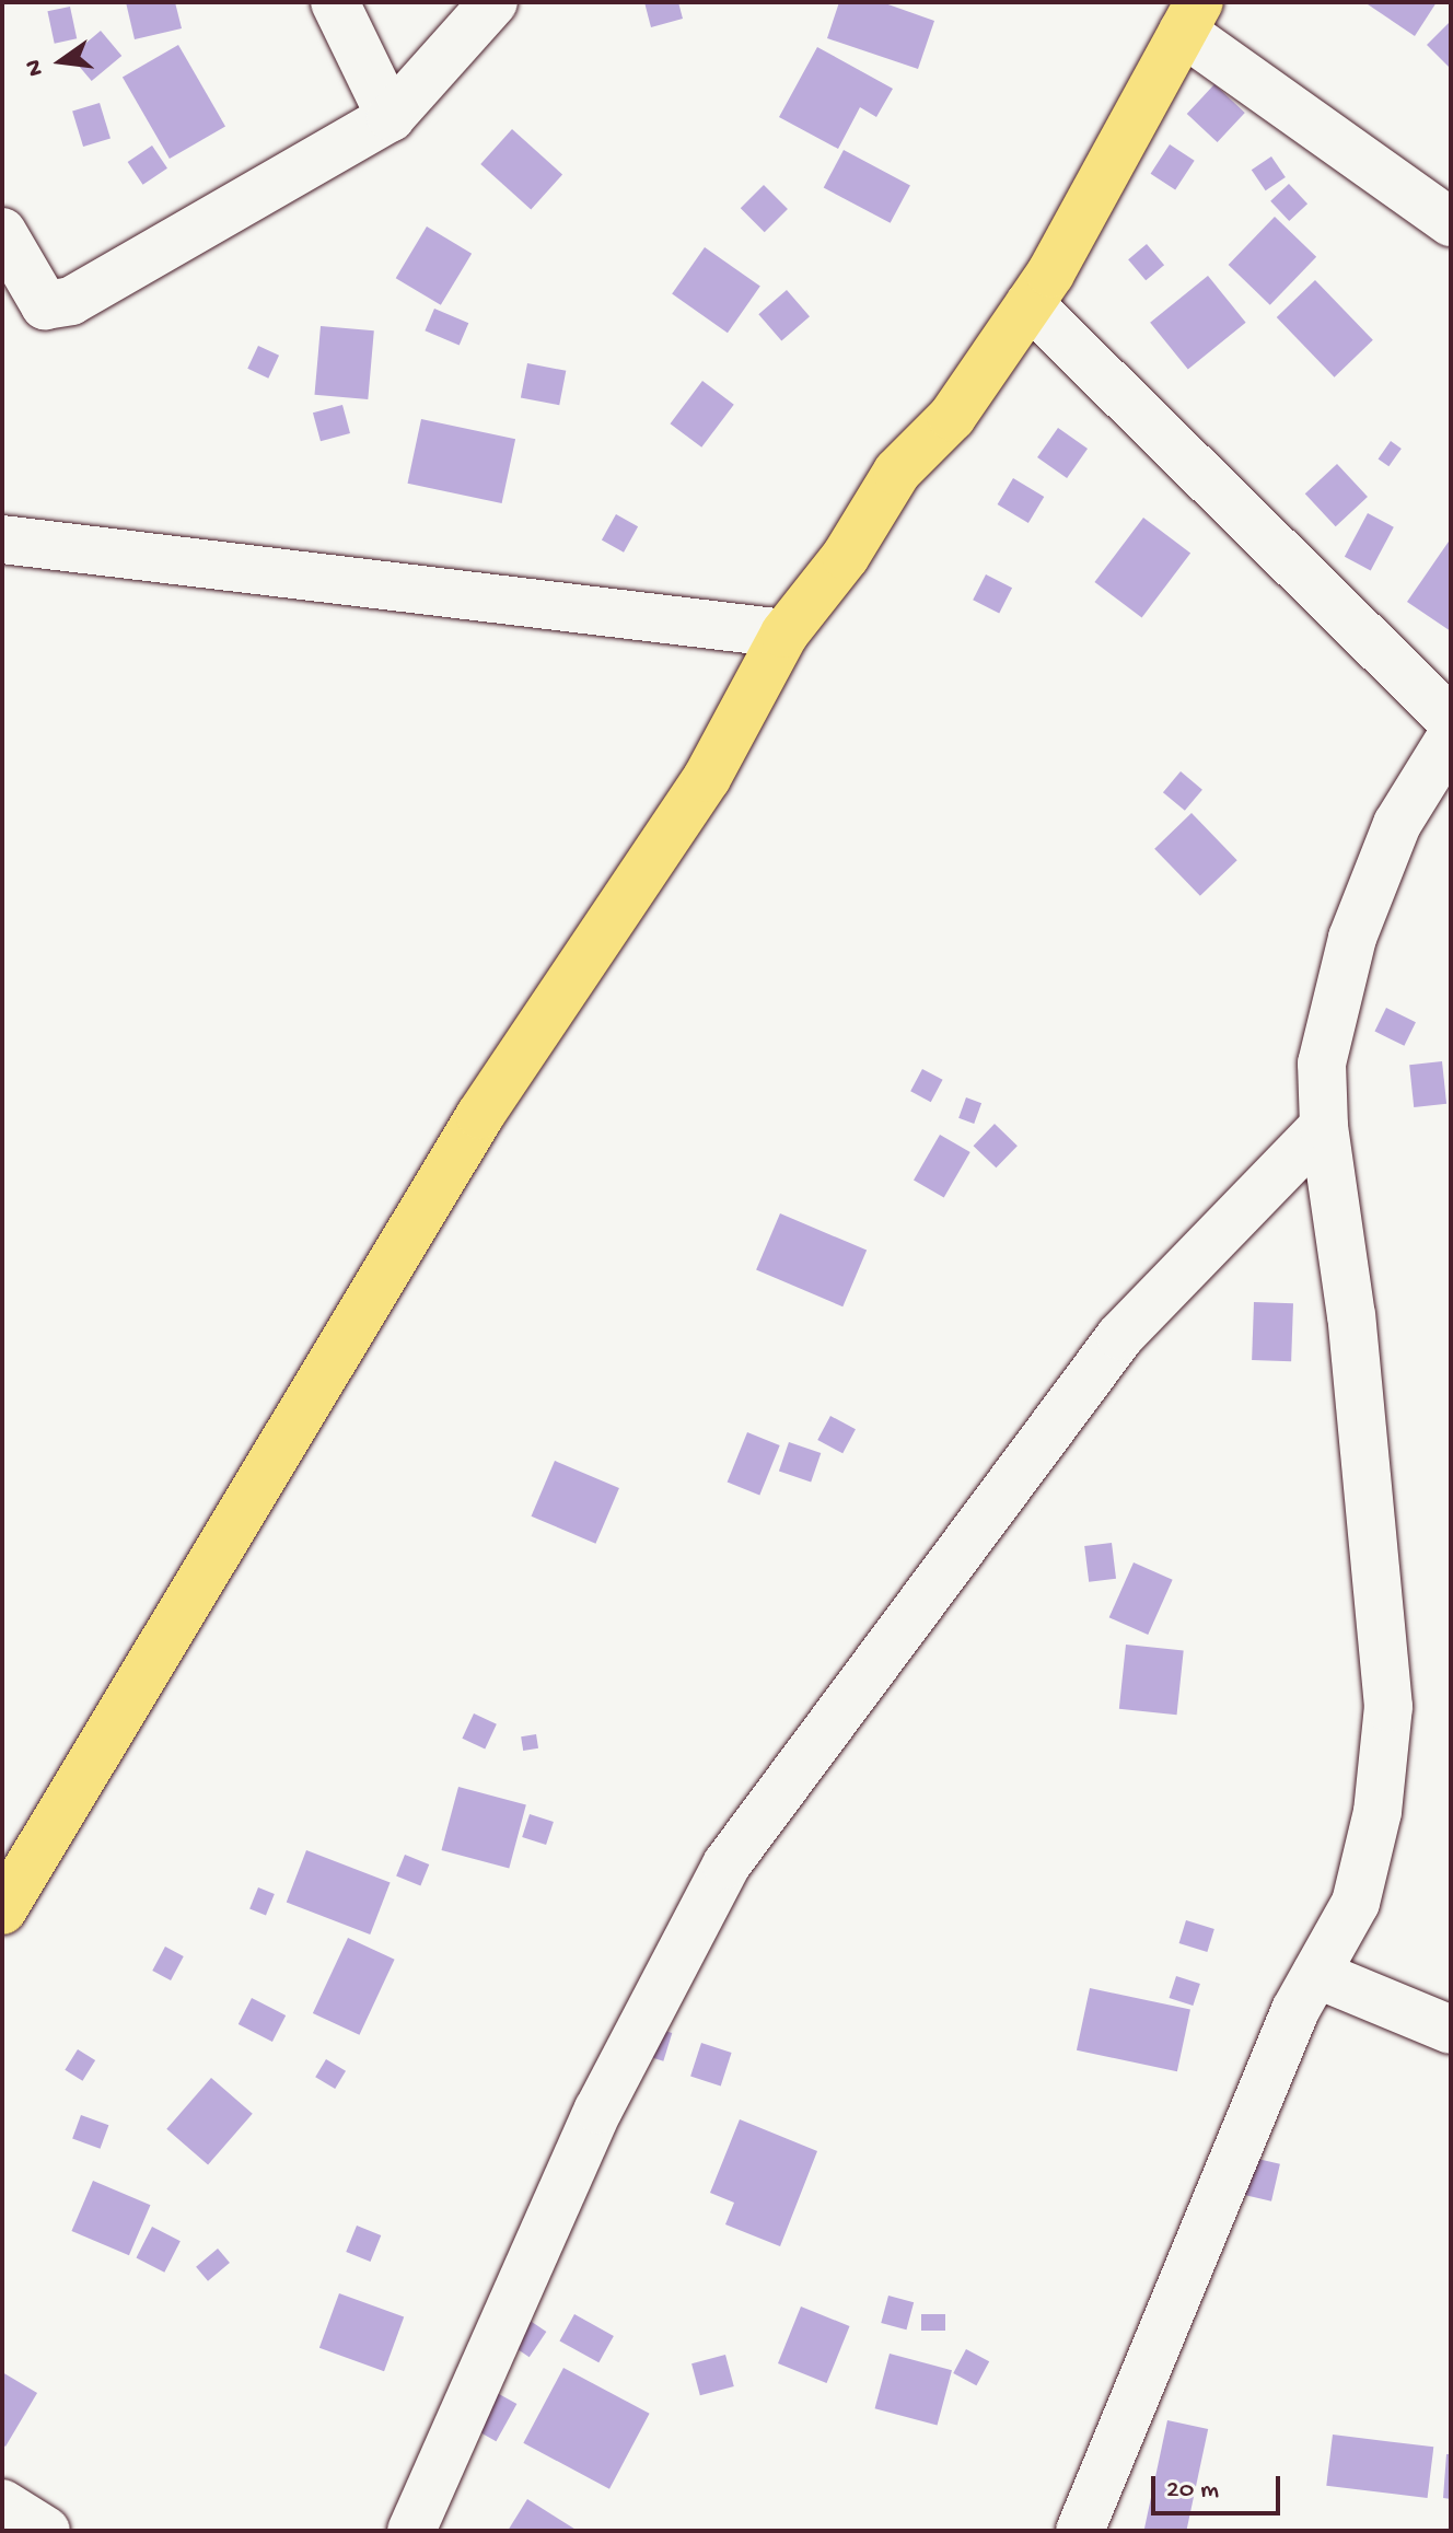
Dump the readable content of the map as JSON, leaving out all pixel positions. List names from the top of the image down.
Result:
{
  "scale_bar": "20 m",
  "north": "left"
}
